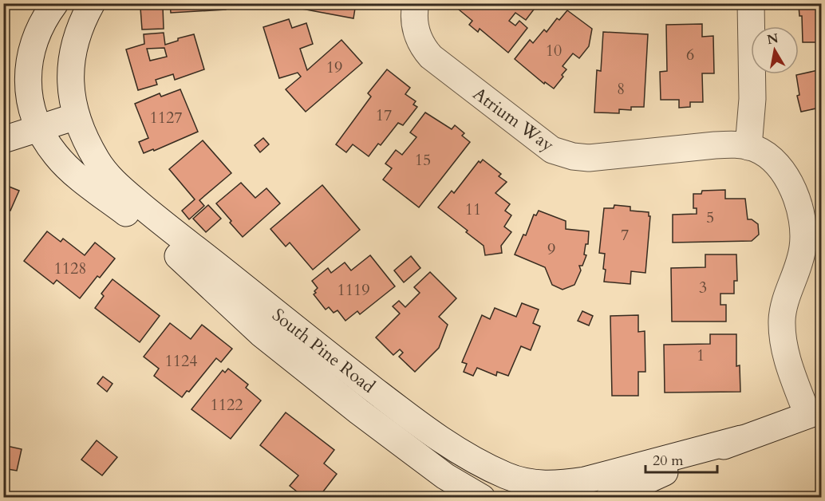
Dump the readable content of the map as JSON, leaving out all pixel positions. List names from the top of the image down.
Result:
{
  "streets": {
    "street": ["Atrium Way", "South Pine Road"]
  },
  "crossings": [
    ["Atrium Way", "South Pine Road"]
  ],
  "house_numbers": [
    "10",
    "6",
    "19",
    "8",
    "17",
    "1127",
    "15",
    "11",
    "5",
    "7",
    "9",
    "1128",
    "3",
    "1119",
    "1",
    "1124",
    "1122"
  ],
  "scale_bar": "20 m",
  "north": "top"
}
